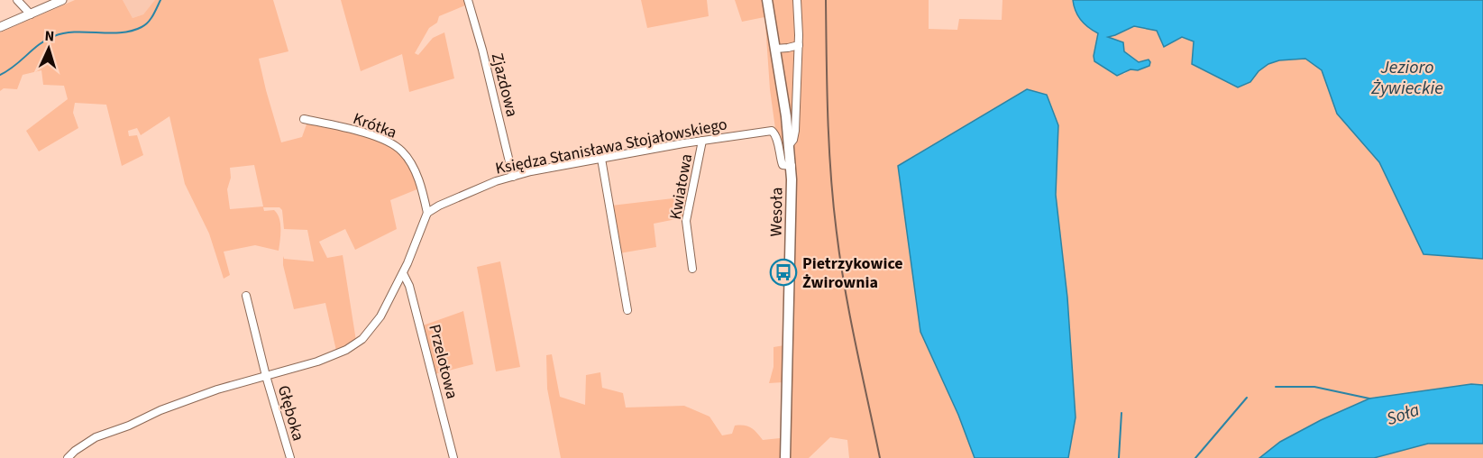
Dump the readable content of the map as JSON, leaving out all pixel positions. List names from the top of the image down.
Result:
{
  "streets": {
    "main road": ["Wesoła"],
    "street": [
      "Zjazdowa",
      "Krótka",
      "Księdza Stanisława Stojałowskiego",
      "Kwiatowa",
      "Przelotowa",
      "Głęboka"
    ]
  },
  "crossings": [
    ["Zjazdowa", "Księdza Stanisława Stojałowskiego"],
    ["Krótka", "Księdza Stanisława Stojałowskiego"],
    ["Księdza Stanisława Stojałowskiego", "Kwiatowa"],
    ["Księdza Stanisława Stojałowskiego", "Wesoła"]
  ],
  "water": ["Jezioro Żywieckie", "Soła"],
  "places": {
    "bus stop": ["Pietrzykowice Żwirownia"]
  },
  "north": "top"
}
